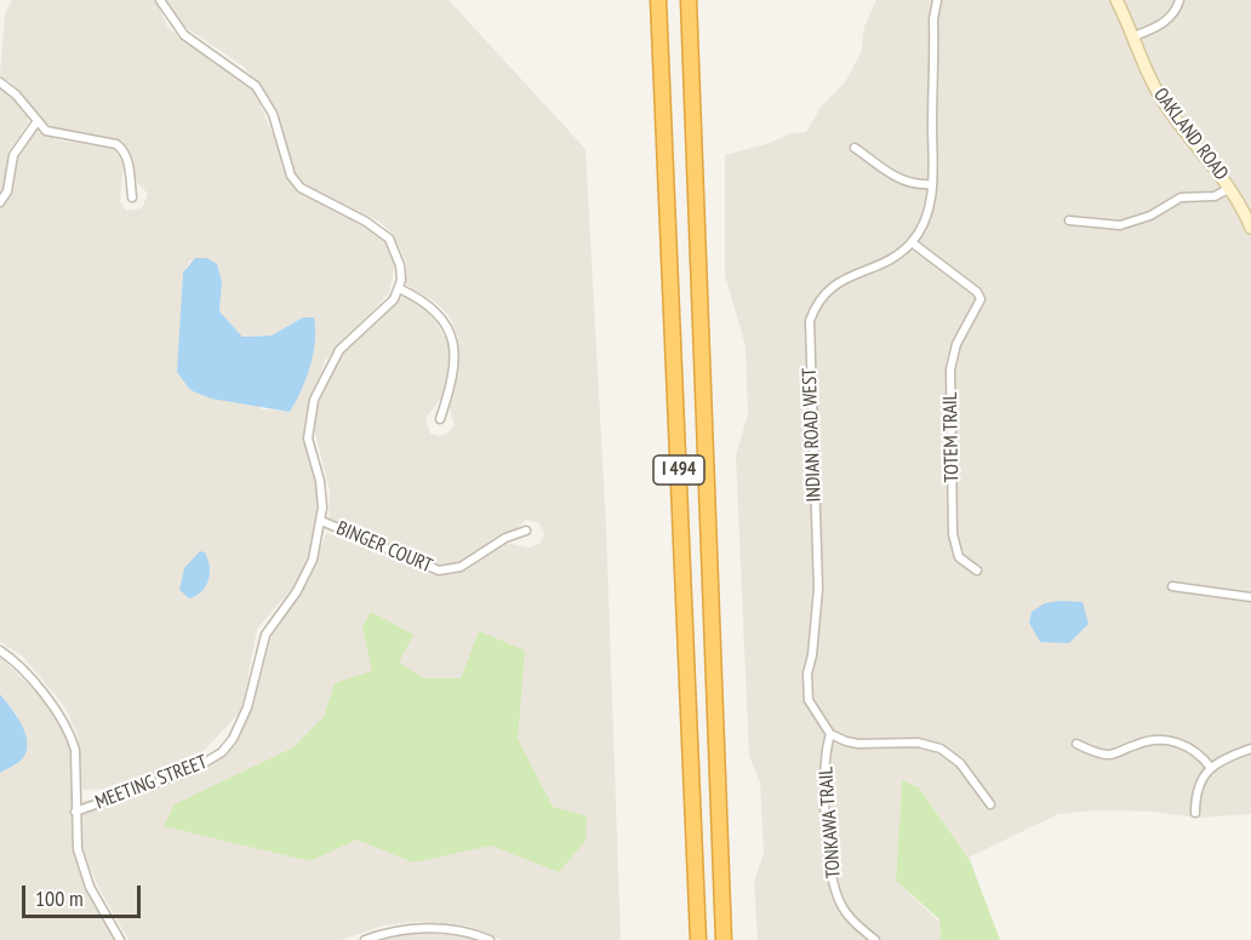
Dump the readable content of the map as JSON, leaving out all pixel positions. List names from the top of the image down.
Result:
{
  "streets": {
    "highway": ["I 494"],
    "street": [
      "OAKLAND ROAD",
      "INDIAN ROAD WEST",
      "TOTEM TRAIL",
      "BINGER COURT",
      "MEETING STREET",
      "TONKAWA TRAIL"
    ]
  },
  "crossings": [
    ["INDIAN ROAD WEST", "TOTEM TRAIL"],
    ["INDIAN ROAD WEST", "TONKAWA TRAIL"],
    ["BINGER COURT", "MEETING STREET"]
  ],
  "scale_bar": "100 m"
}
